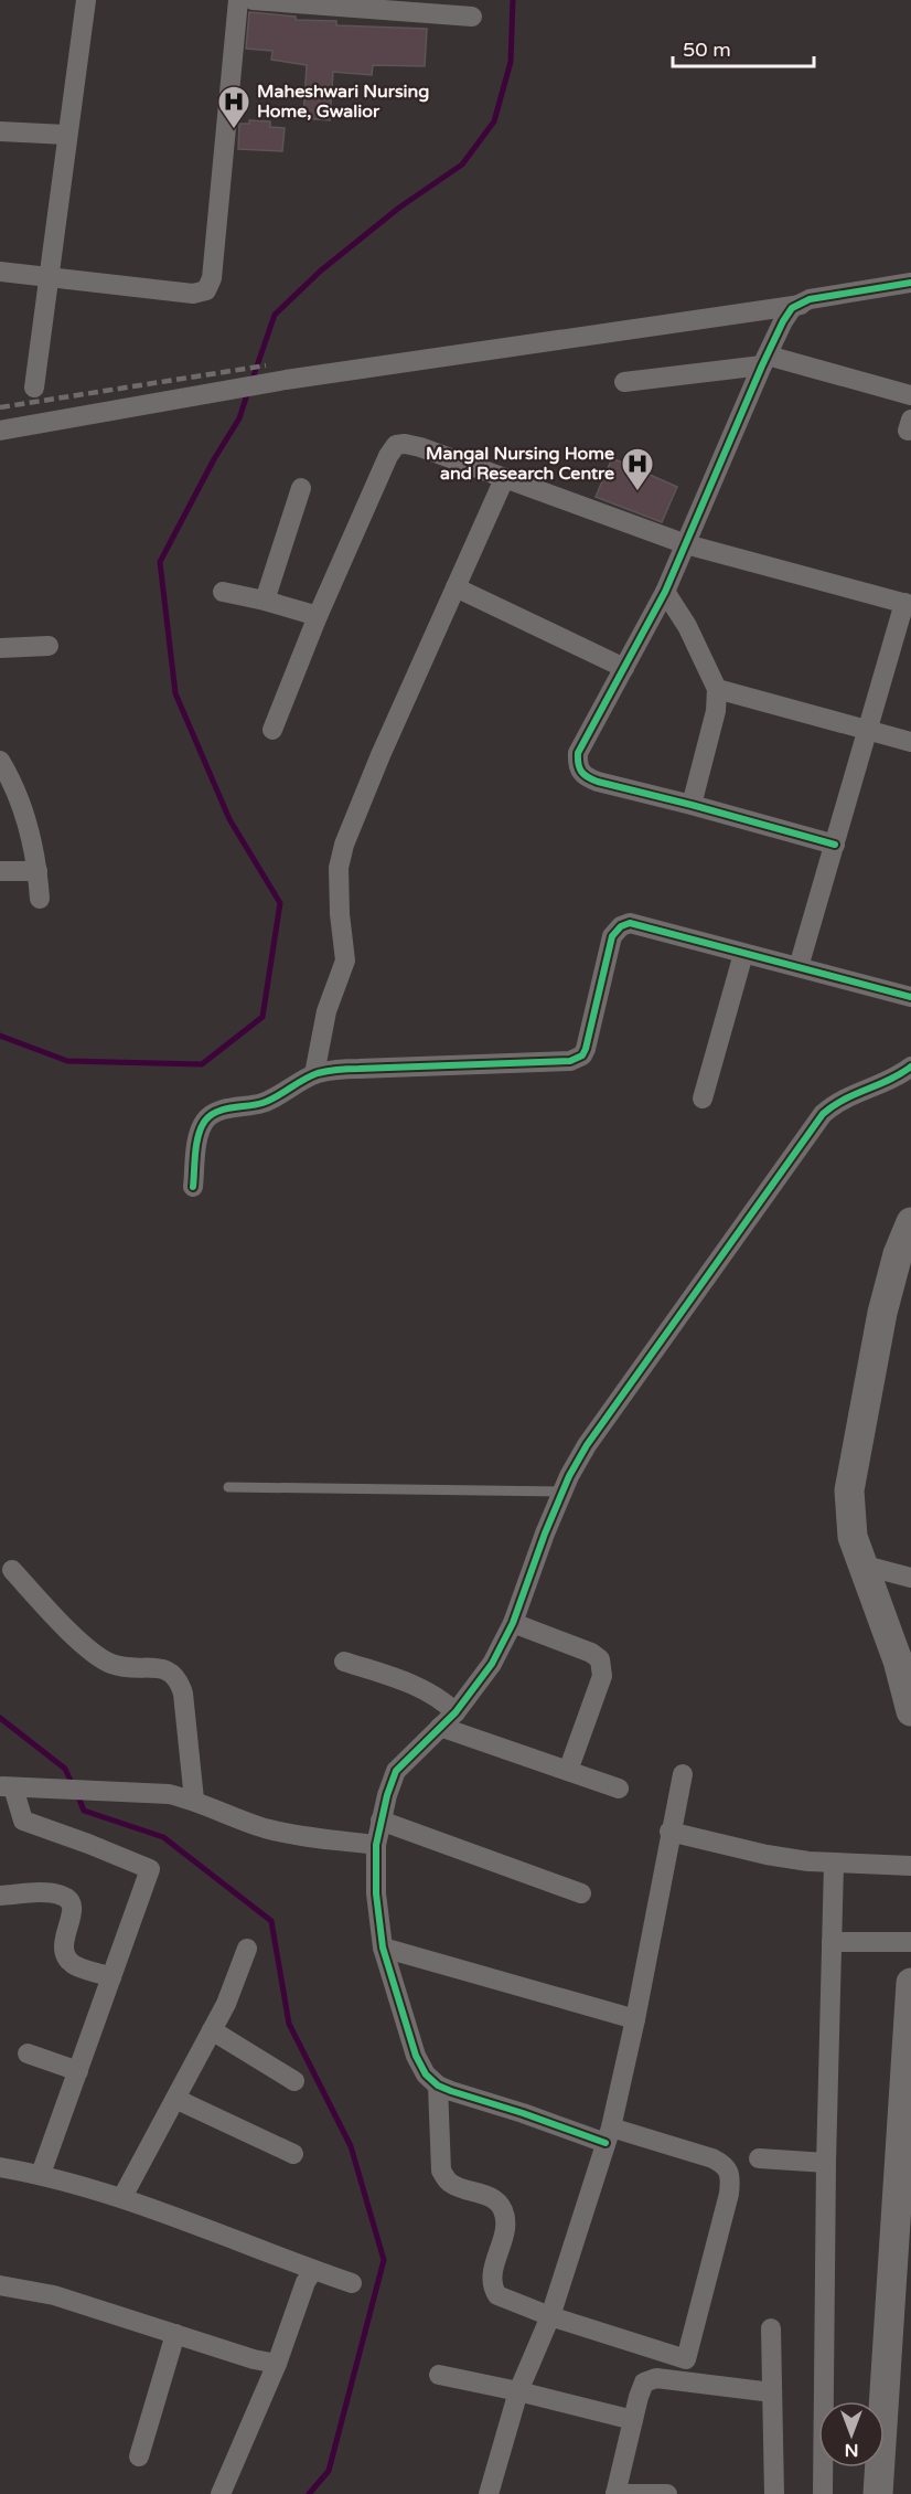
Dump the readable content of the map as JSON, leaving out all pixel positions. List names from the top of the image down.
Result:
{
  "places": {
    "hospital": ["Maheshwari Nursing Home, Gwalior", "Mangal Nursing Home and Research Centre"]
  },
  "scale_bar": "50 m",
  "north": "bottom"
}
